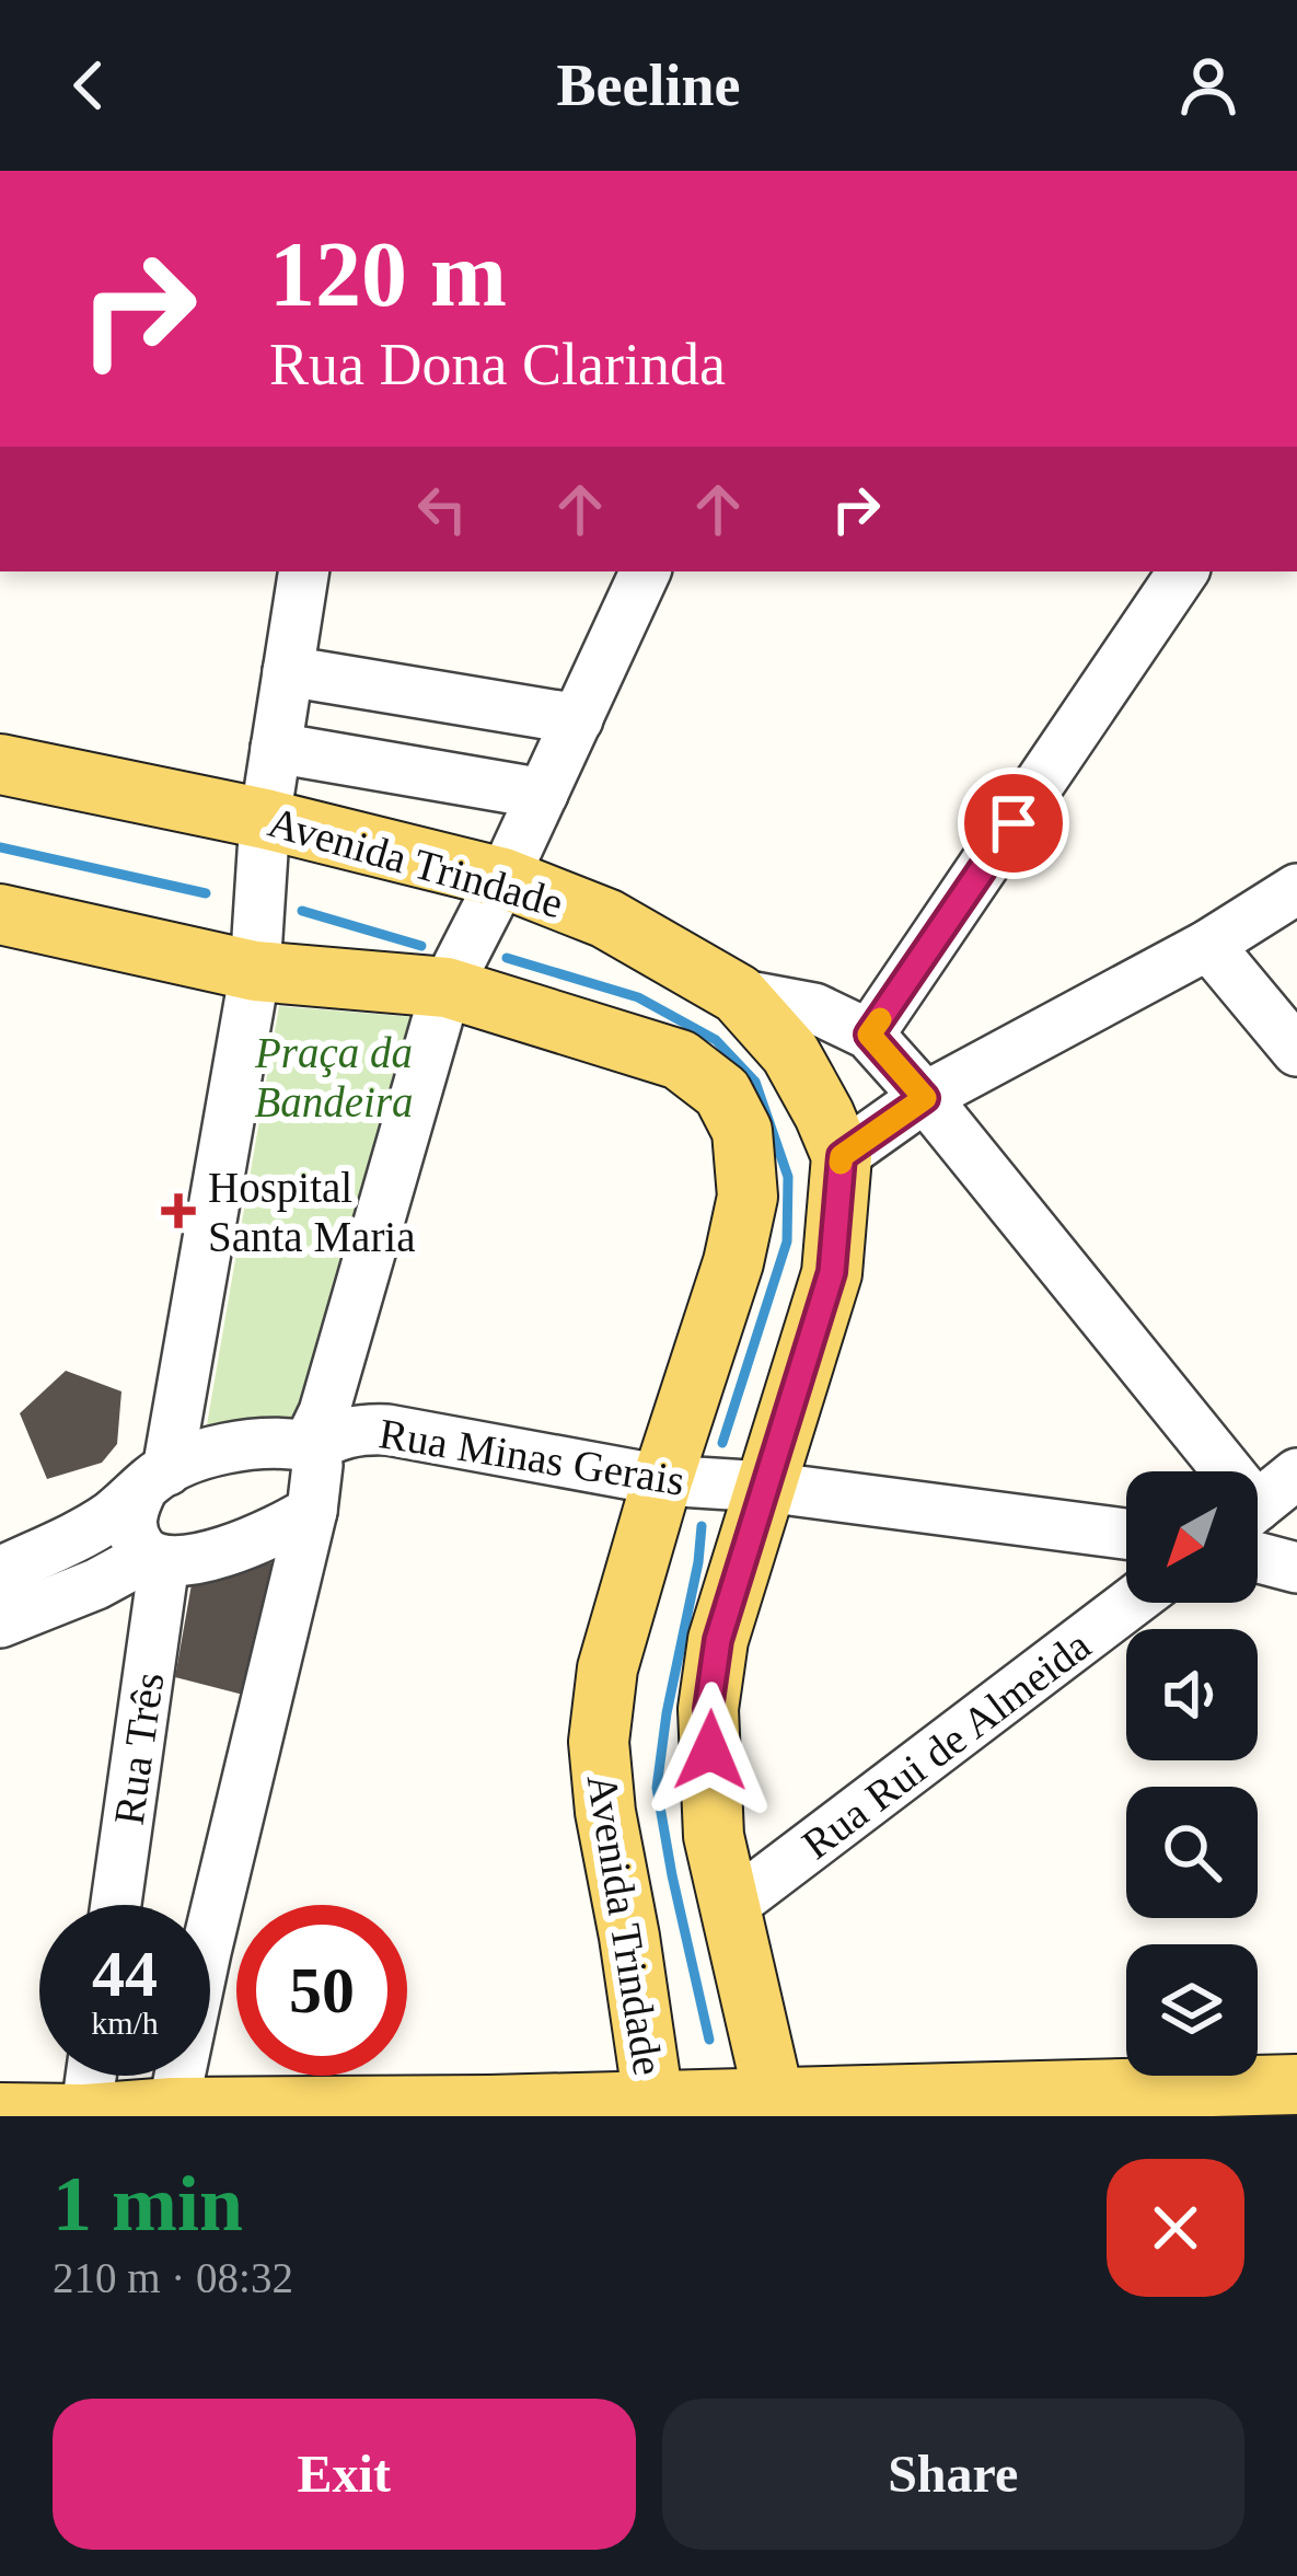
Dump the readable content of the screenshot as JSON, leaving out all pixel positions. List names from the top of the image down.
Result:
{
  "streets": {
    "main road": ["Avenida Trindade"],
    "street": ["Rua Minas Gerais", "Rua Rui de Almeida", "Rua Três"]
  },
  "crossings": [
    ["Avenida Trindade", "Rua Minas Gerais"],
    ["Avenida Trindade", "Rua Rui de Almeida"],
    ["Rua Minas Gerais", "Rua Três"]
  ],
  "parks": ["Praça da Bandeira"],
  "places": {
    "health": ["Hospital Santa Maria"]
  },
  "north": "bottom left",
  "page": {
    "header": "Beeline",
    "turn": ["120 m", "Rua Dona Clarinda"],
    "speed": "44 km/h",
    "limit": "50",
    "heading": ["1 min", "210 m · 08:32"],
    "buttons": ["Exit", "Share"]
  }
}
